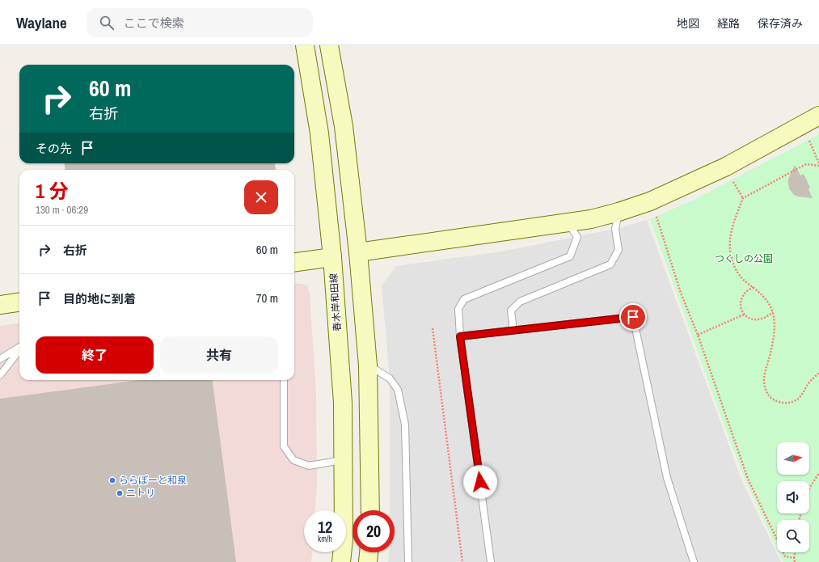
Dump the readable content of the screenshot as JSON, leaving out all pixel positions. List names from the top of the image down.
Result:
{
  "streets": {
    "main road": ["春木岸和田線"]
  },
  "parks": ["つくしの公園"],
  "places": ["ららぽーと和泉", "ニトリ"],
  "north": "right",
  "page": {
    "header": "Waylane",
    "search": "ここで検索",
    "nav": ["地図", "経路", "保存済み"],
    "turn": ["60 m", "右折"],
    "then": "その先",
    "heading": ["1 分", "130 m · 06:29"],
    "list": [
      {
        "name": "右折",
        "value": "60 m"
      },
      {
        "name": "目的地に到着",
        "value": "70 m"
      }
    ],
    "buttons": ["終了", "共有"],
    "speed": "12 km/h",
    "limit": "20"
  }
}
